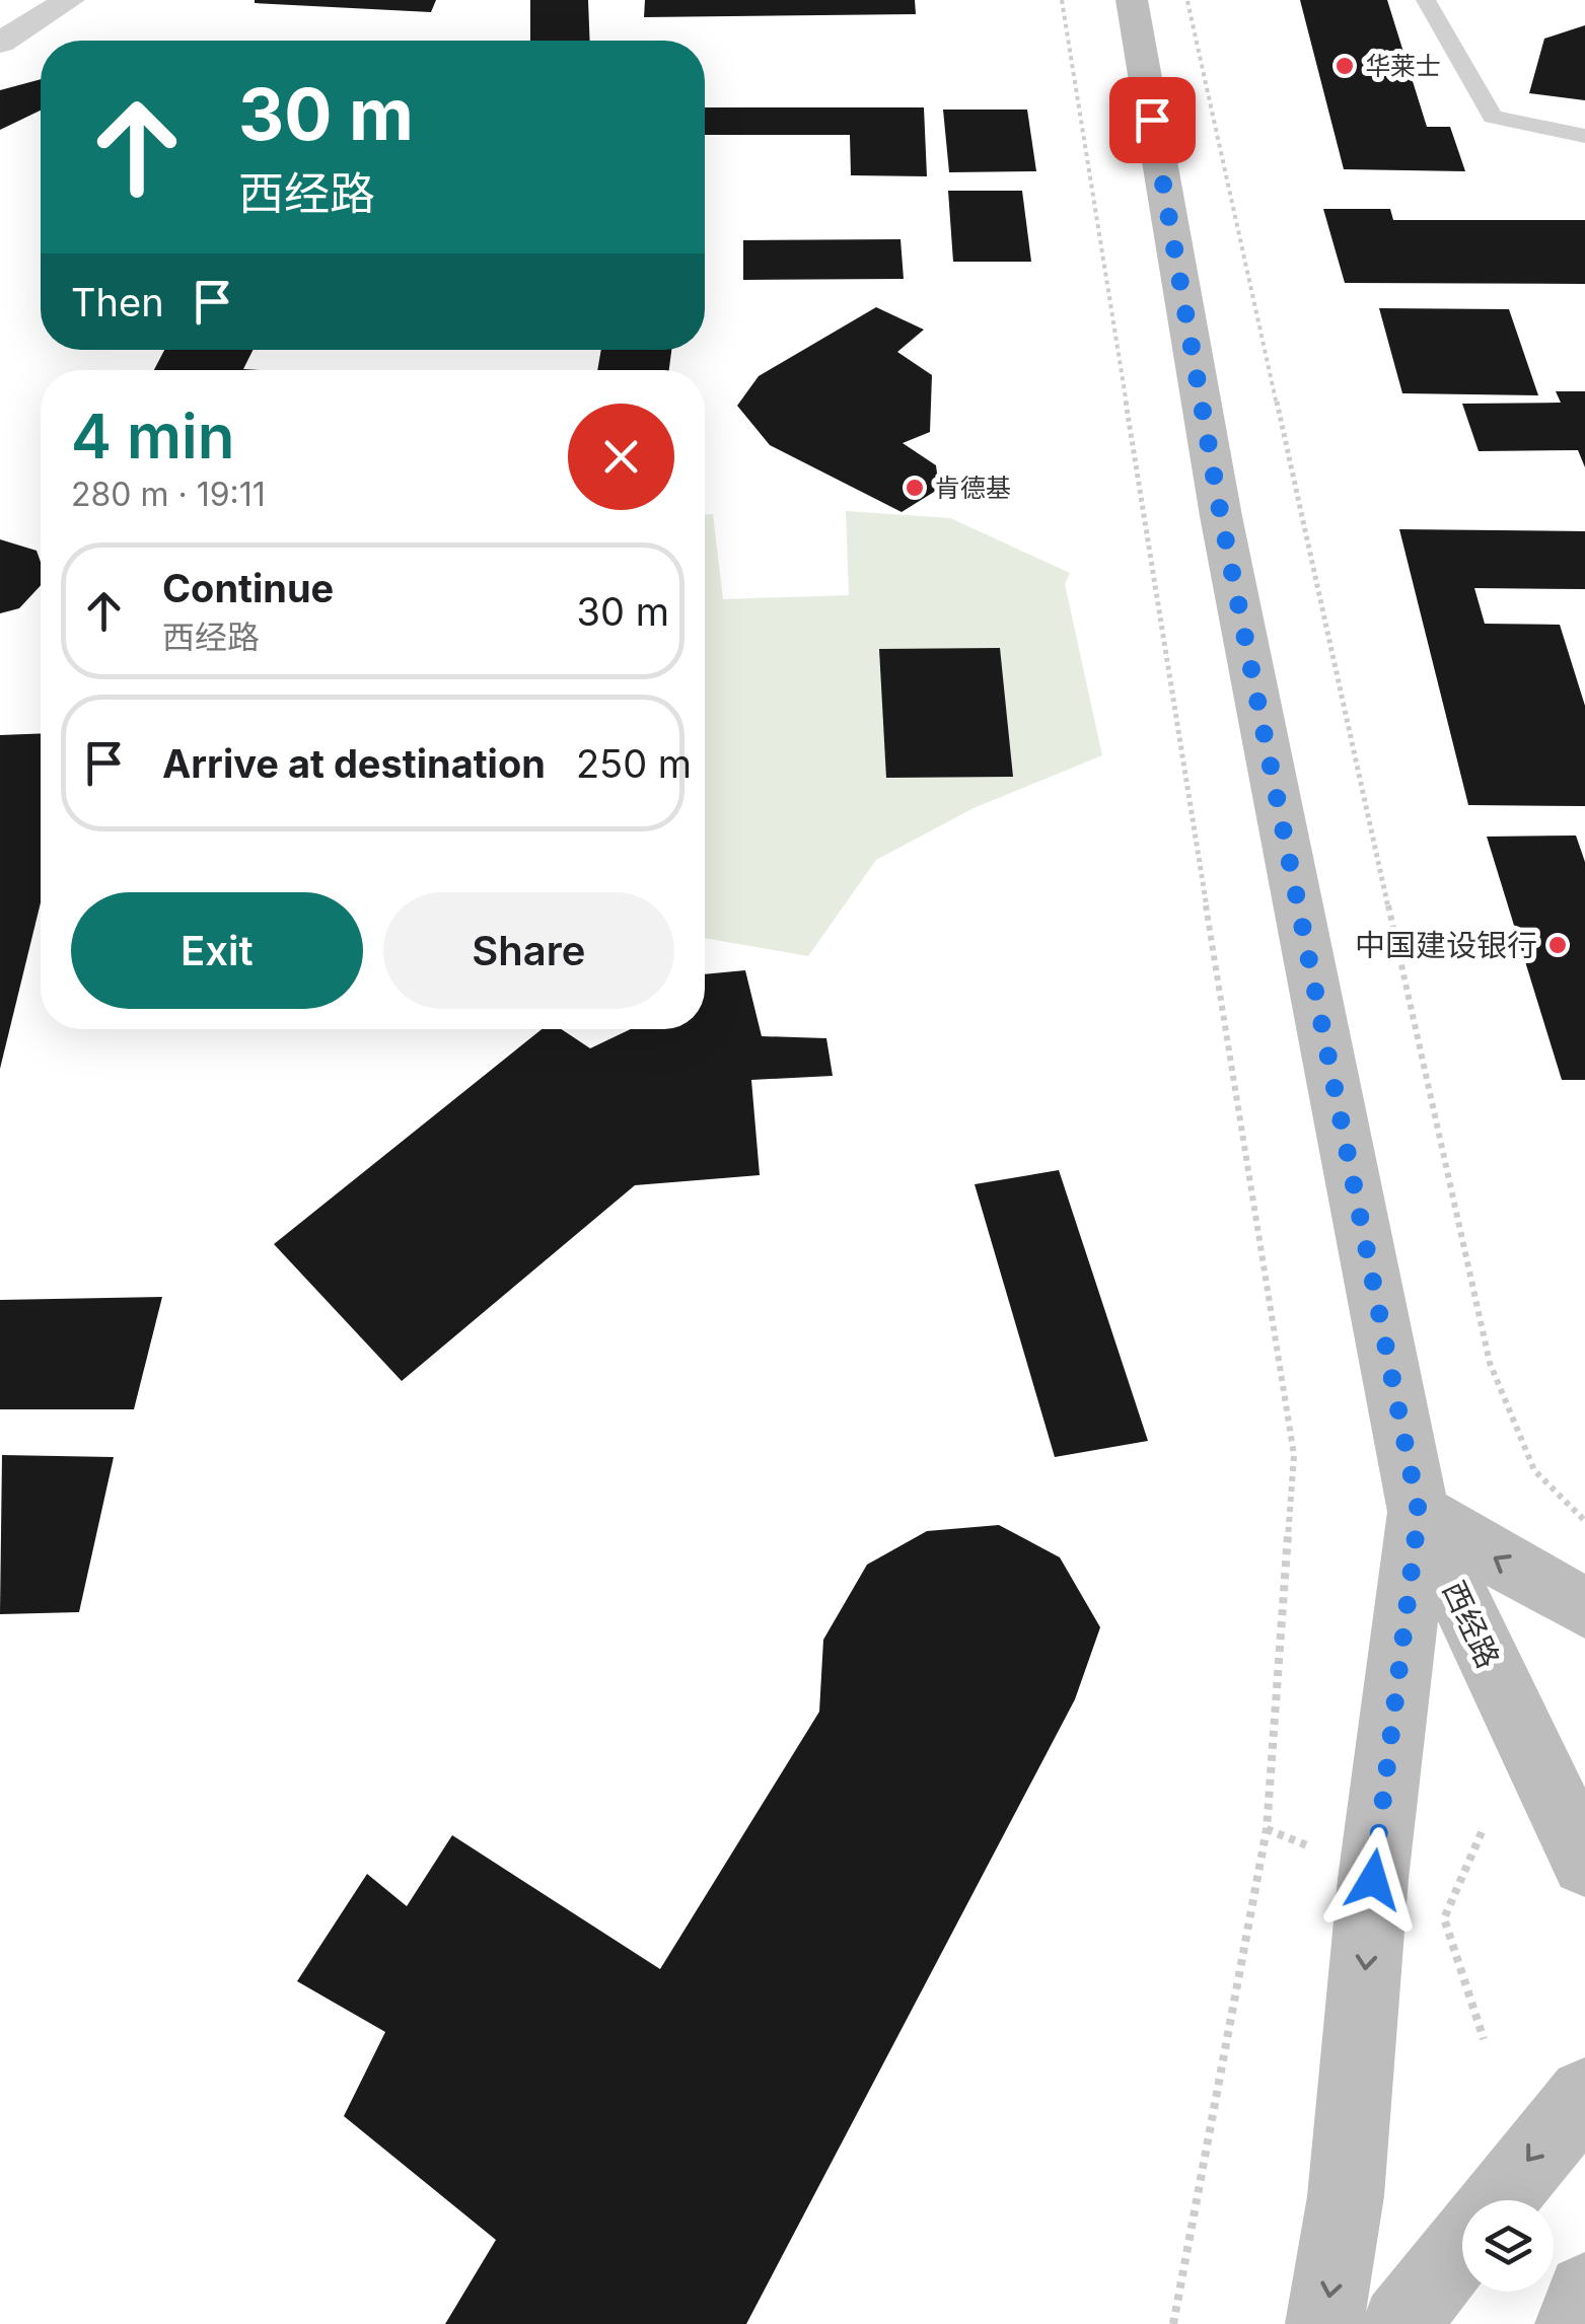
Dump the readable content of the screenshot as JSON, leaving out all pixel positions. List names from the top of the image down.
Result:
{
  "streets": {
    "main road": ["西经路"]
  },
  "places": ["华莱士", "肯德基", "中国建设银行"],
  "page": {
    "turn": ["30 m", "西经路"],
    "then": "Then",
    "heading": ["4 min", "280 m · 19:11"],
    "list": [
      {
        "name": "Continue",
        "note": "西经路",
        "value": "30 m"
      },
      {
        "name": "Arrive at destination",
        "value": "250 m"
      }
    ],
    "buttons": ["Exit", "Share"]
  }
}
